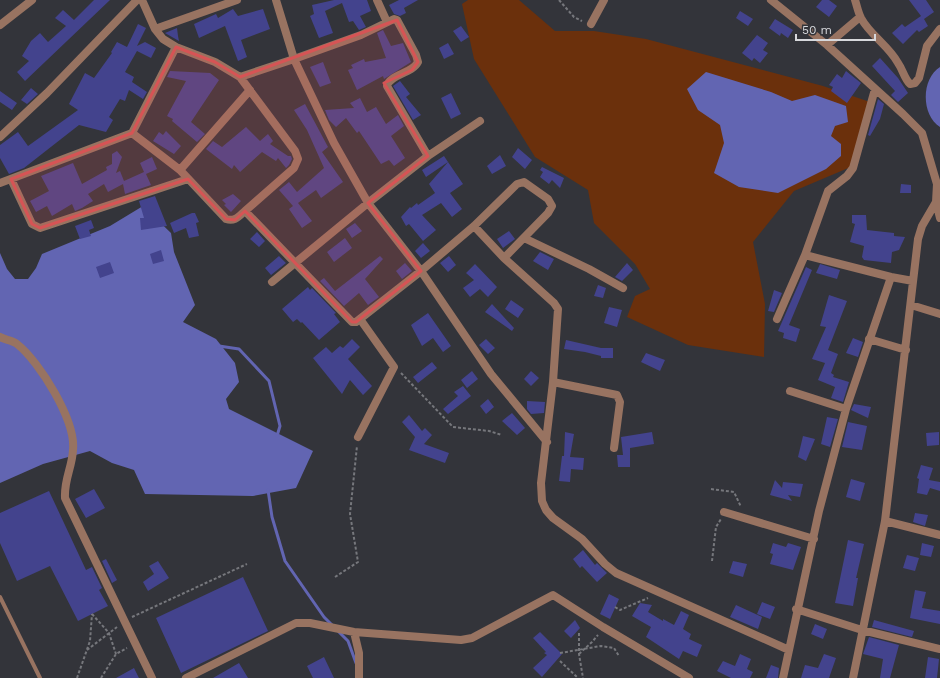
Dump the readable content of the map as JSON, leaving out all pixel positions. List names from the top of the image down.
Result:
{
  "scale_bar": "50 m"
}
